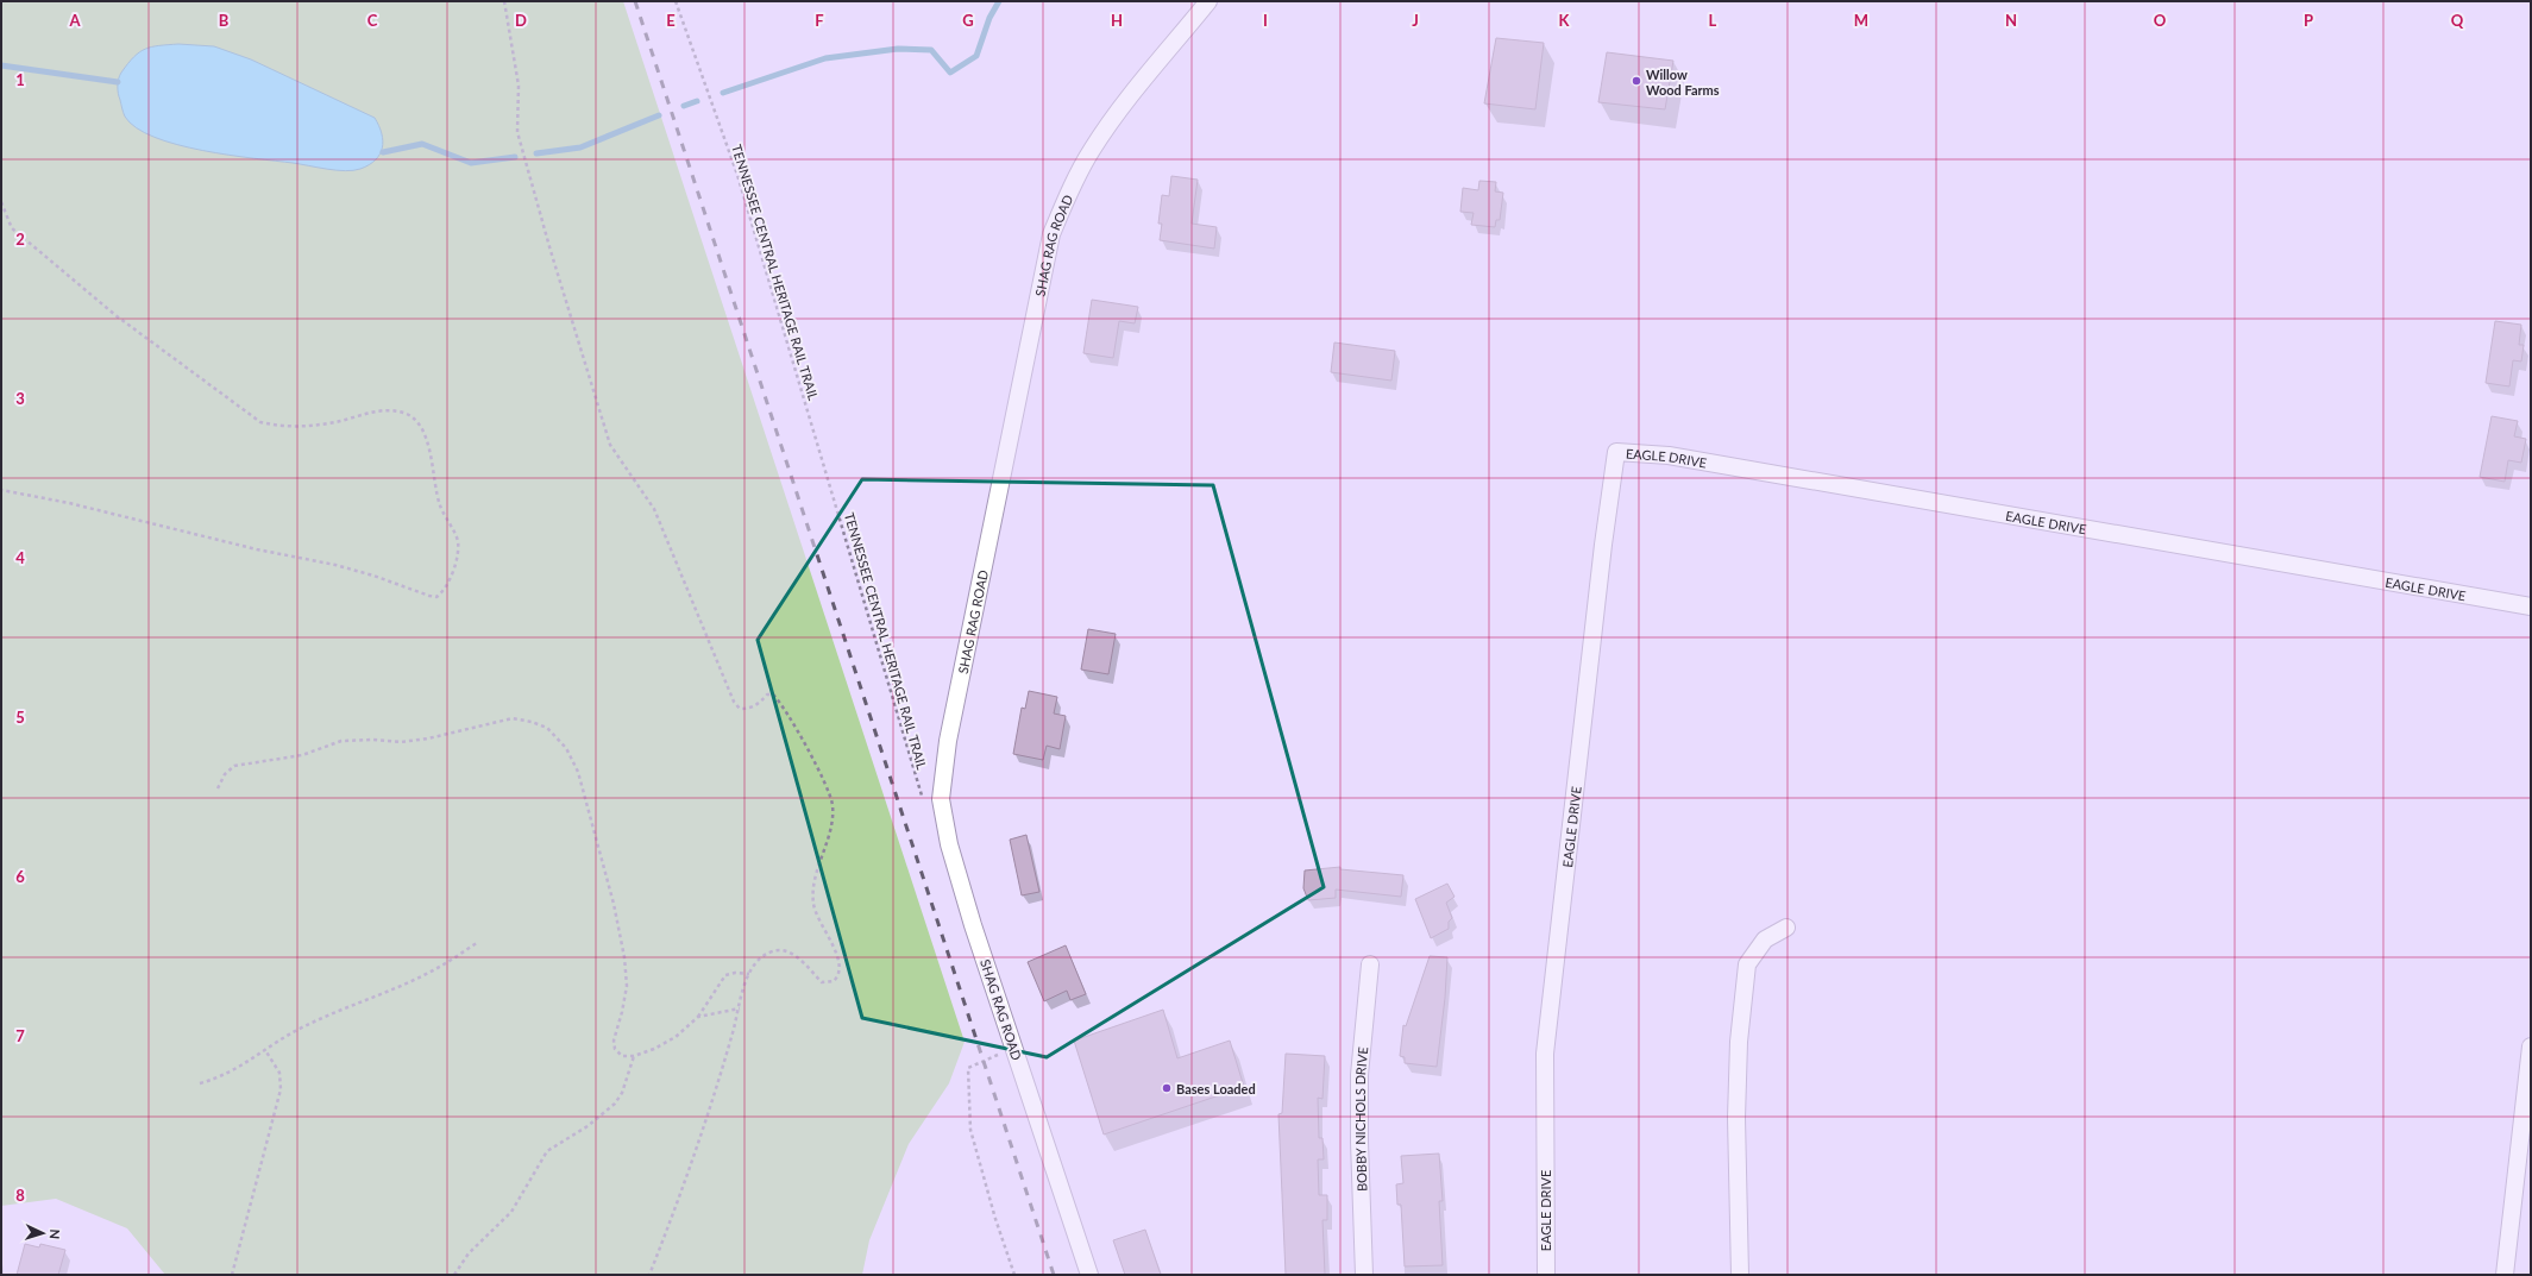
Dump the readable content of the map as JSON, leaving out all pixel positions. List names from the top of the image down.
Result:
{
  "streets": {
    "street": ["SHAG RAG ROAD", "EAGLE DRIVE", "BOBBY NICHOLS DRIVE"],
    "path": ["TENNESSEE CENTRAL HERITAGE RAIL TRAIL"]
  },
  "places": ["Willow Wood Farms", "Bases Loaded"],
  "north": "right",
  "grid": {
    "columns": [
      "A",
      "B",
      "C",
      "D",
      "E",
      "F",
      "G",
      "H",
      "I",
      "J",
      "K",
      "L",
      "M",
      "N",
      "O",
      "P",
      "Q"
    ],
    "rows": [
      "1",
      "2",
      "3",
      "4",
      "5",
      "6",
      "7",
      "8"
    ]
  }
}
